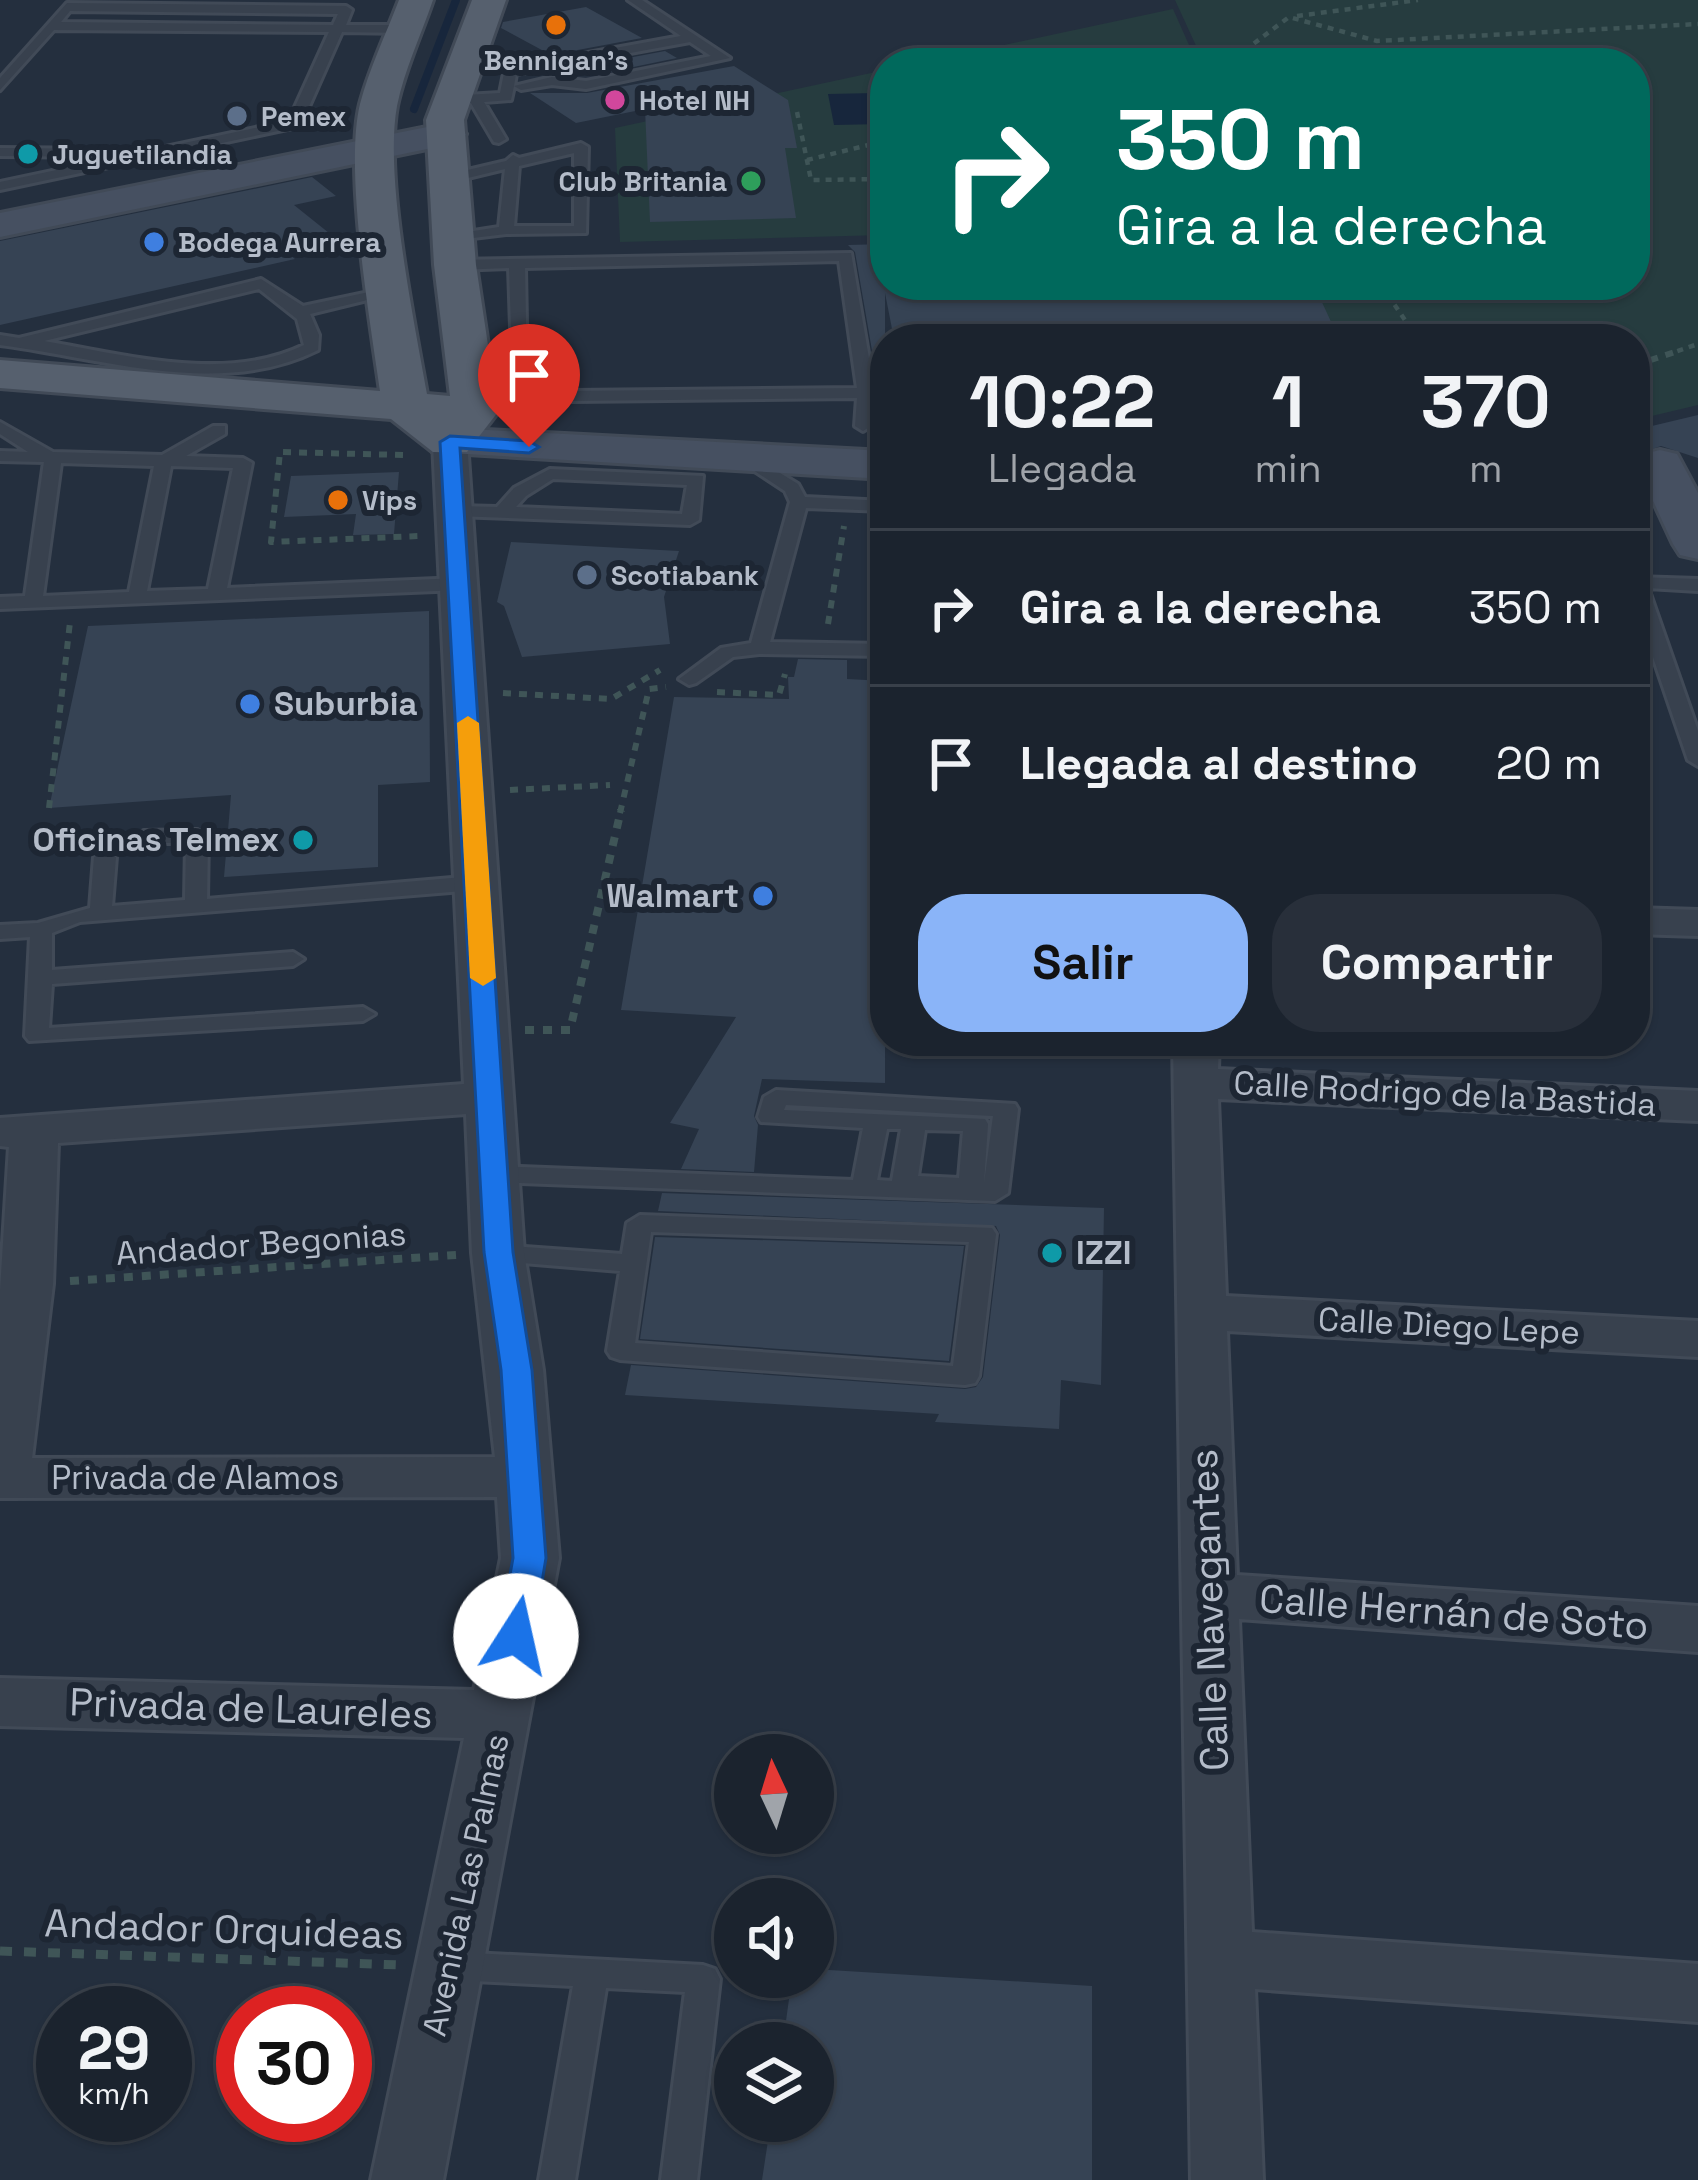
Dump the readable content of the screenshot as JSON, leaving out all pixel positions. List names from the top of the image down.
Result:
{
  "streets": {
    "street": [
      "Calle Rodrigo de la Bastida",
      "Calle Diego Lepe",
      "Privada de Alamos",
      "Calle Navegantes",
      "Calle Hernán de Soto",
      "Privada de Laureles",
      "Avenida Las Palmas"
    ],
    "path": ["Andador Begonias", "Andador Orquideas"]
  },
  "crossings": [
    ["Calle Rodrigo de la Bastida", "Calle Navegantes"],
    ["Andador Begonias", "Privada de Alamos"],
    ["Andador Begonias", "Avenida Las Palmas"],
    ["Calle Diego Lepe", "Calle Navegantes"],
    ["Privada de Alamos", "Avenida Las Palmas"],
    ["Calle Navegantes", "Calle Hernán de Soto"],
    ["Privada de Laureles", "Avenida Las Palmas"],
    ["Avenida Las Palmas", "Andador Orquideas"]
  ],
  "places": [
    "Bennigan's",
    "Hotel NH",
    "Pemex",
    "Juguetilandia",
    "Club Britania",
    "Bodega Aurrera",
    "Vips",
    "Scotiabank",
    "Suburbia",
    "Oficinas Telmex",
    "Walmart",
    "IZZI"
  ],
  "north": "top",
  "page": {
    "turn": ["350 m", "Gira a la derecha"],
    "eta": [
      "10:22",
      "Llegada",
      "1",
      "min",
      "370",
      "m"
    ],
    "list": [
      {
        "name": "Gira a la derecha",
        "value": "350 m"
      },
      {
        "name": "Llegada al destino",
        "value": "20 m"
      }
    ],
    "buttons": ["Salir", "Compartir"],
    "speed": "29 km/h",
    "limit": "30"
  }
}
